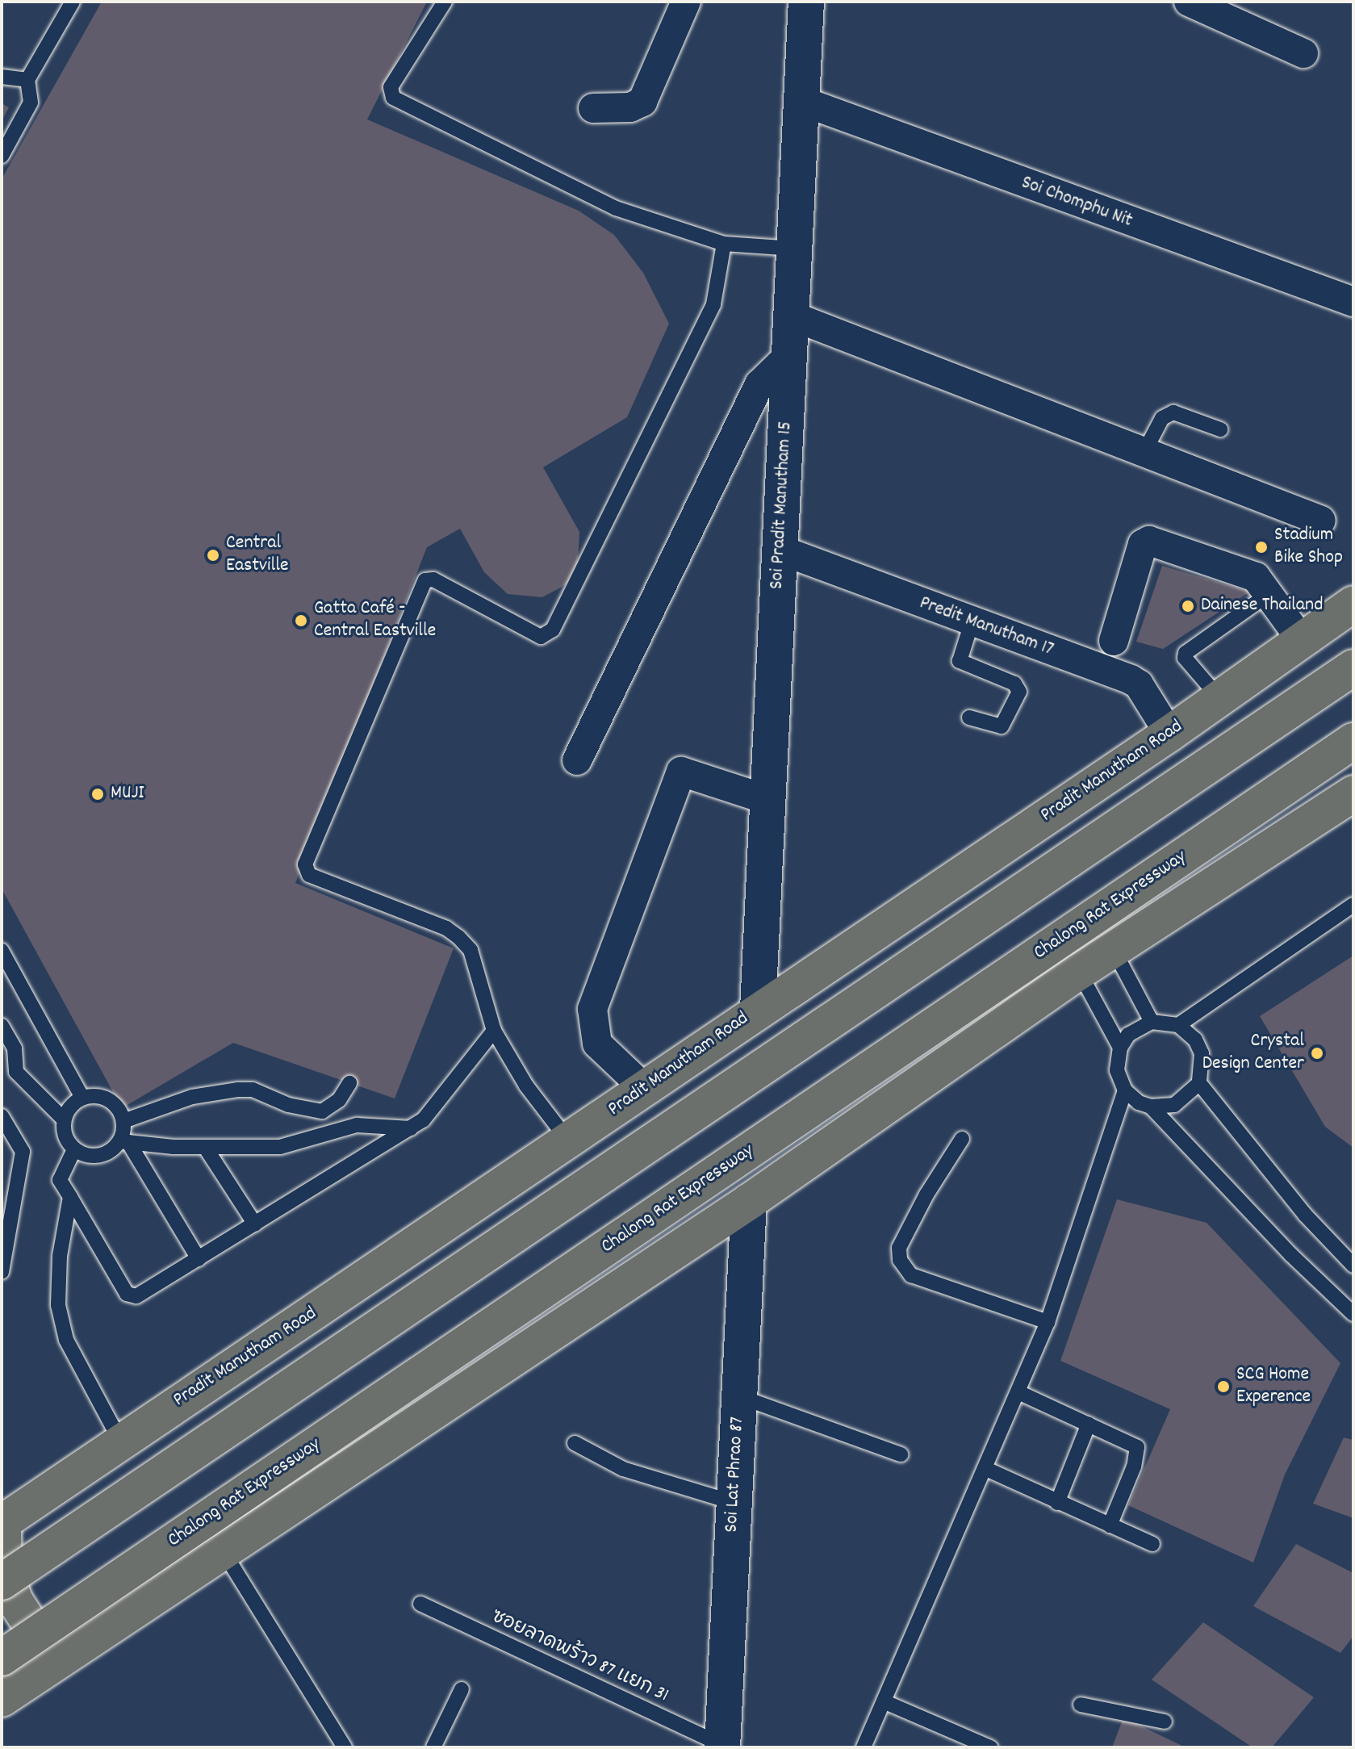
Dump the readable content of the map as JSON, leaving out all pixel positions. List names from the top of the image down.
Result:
{
  "streets": {
    "main road": ["Pradit Manutham Road", "Chalong Rat Expressway"],
    "street": [
      "Soi Chomphu Nit",
      "Soi Pradit Manutham 15",
      "Predit Manutham 17",
      "Soi Lat Phrao 87"
    ],
    "lane": ["ซอยลาดพร้าว 87 แยก 31"]
  },
  "crossings": [
    ["Soi Chomphu Nit", "Soi Pradit Manutham 15"],
    ["Soi Pradit Manutham 15", "Predit Manutham 17"],
    ["Soi Pradit Manutham 15", "Pradit Manutham Road"],
    ["Predit Manutham 17", "Pradit Manutham Road"],
    ["Soi Lat Phrao 87", "ซอยลาดพร้าว 87 แยก 31"]
  ],
  "places": [
    "Stadium Bike Shop",
    "Central Eastville",
    "Dainese Thailand",
    "Gatta Café - Central Eastville",
    "MUJI",
    "Crystal Design Center",
    "SCG Home Experence"
  ]
}
